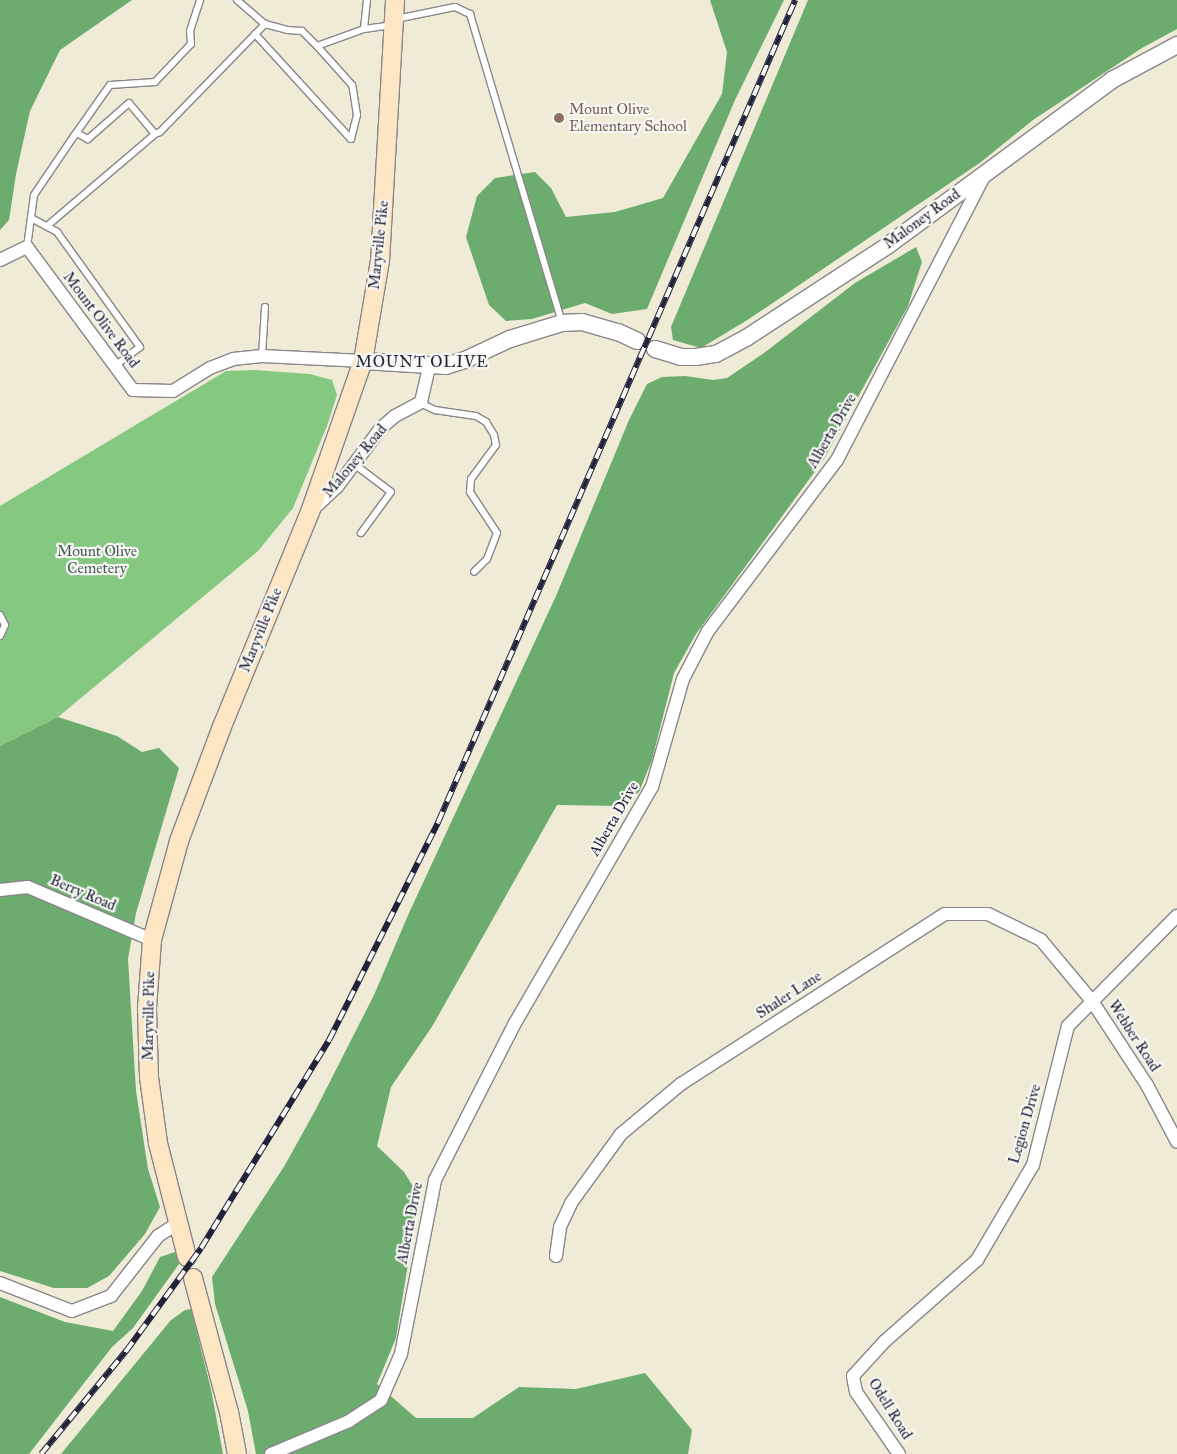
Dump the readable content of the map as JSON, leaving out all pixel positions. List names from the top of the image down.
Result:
{
  "streets": {
    "main road": ["Maryville Pike"],
    "street": [
      "Maloney Road",
      "Mount Olive Road",
      "Alberta Drive",
      "Berry Road",
      "Shaler Lane",
      "Webber Road",
      "Legion Drive",
      "Odell Road"
    ]
  },
  "crossings": [
    ["Maloney Road", "Maryville Pike"],
    ["Maloney Road", "Alberta Drive"],
    ["Maryville Pike", "Mount Olive Road"],
    ["Maryville Pike", "Berry Road"],
    ["Shaler Lane", "Webber Road"],
    ["Shaler Lane", "Legion Drive"],
    ["Webber Road", "Legion Drive"],
    ["Legion Drive", "Odell Road"]
  ],
  "districts": ["MOUNT OLIVE"],
  "parks": ["Mount Olive Cemetery"],
  "places": ["Mount Olive Elementary School"]
}
